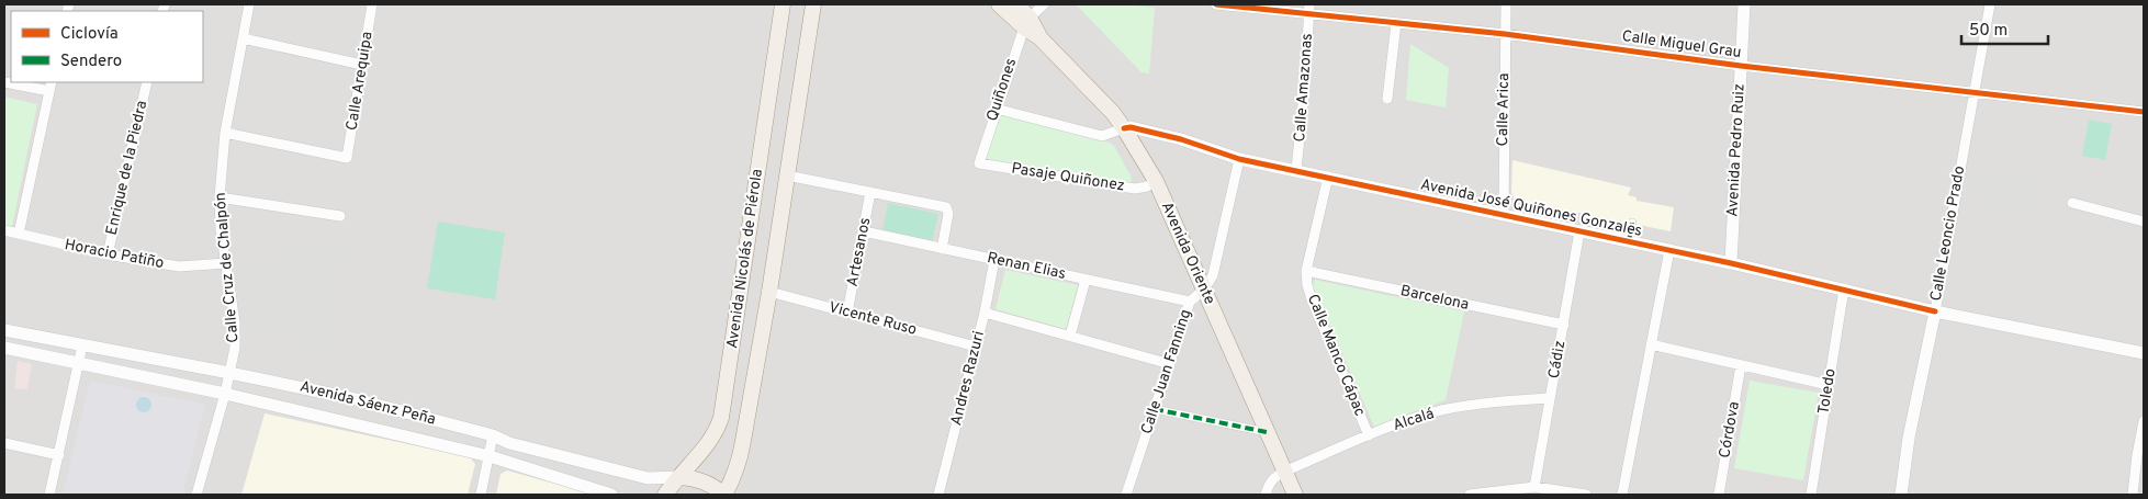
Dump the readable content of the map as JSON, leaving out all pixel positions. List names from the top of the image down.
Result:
{
  "streets": {
    "main road": ["Avenida Oriente", "Avenida Nicolás de Piérola", "Avenida Sáenz Peña"],
    "street": [
      "Calle Miguel Grau",
      "Calle Arequipa",
      "Calle Amazonas",
      "Quiñones",
      "Calle Arica",
      "Avenida Pedro Ruiz",
      "Enrique de la Piedra",
      "Pasaje Quiñonez",
      "Avenida José Quiñones Gonzales",
      "Calle Leoncio Prado",
      "Artesanos",
      "Horacio Patiño",
      "Renan Elias",
      "Calle Cruz de Chalpón",
      "Barcelona",
      "Vicente Ruso",
      "Calle Manco Cápac",
      "Cádiz",
      "Calle Juan Fanning",
      "Andres Razuri",
      "Toledo",
      "Alcalá",
      "Córdova"
    ]
  },
  "crossings": [
    ["Calle Miguel Grau", "Calle Amazonas"],
    ["Calle Miguel Grau", "Calle Arica"],
    ["Calle Miguel Grau", "Avenida Pedro Ruiz"],
    ["Calle Miguel Grau", "Calle Leoncio Prado"],
    ["Calle Arequipa", "Calle Cruz de Chalpón"],
    ["Calle Amazonas", "Avenida José Quiñones Gonzales"],
    ["Quiñones", "Pasaje Quiñonez"],
    ["Quiñones", "Avenida Oriente"],
    ["Calle Arica", "Avenida José Quiñones Gonzales"],
    ["Avenida Pedro Ruiz", "Avenida José Quiñones Gonzales"],
    ["Enrique de la Piedra", "Horacio Patiño"],
    ["Pasaje Quiñonez", "Avenida Oriente"],
    ["Avenida José Quiñones Gonzales", "Calle Leoncio Prado"],
    ["Avenida José Quiñones Gonzales", "Avenida Oriente"],
    ["Avenida José Quiñones Gonzales", "Calle Manco Cápac"],
    ["Avenida José Quiñones Gonzales", "Cádiz"],
    ["Avenida José Quiñones Gonzales", "Calle Juan Fanning"],
    ["Avenida José Quiñones Gonzales", "Toledo"],
    ["Artesanos", "Renan Elias"],
    ["Artesanos", "Vicente Ruso"],
    ["Avenida Oriente", "Calle Juan Fanning"],
    ["Avenida Oriente", "Alcalá"],
    ["Horacio Patiño", "Calle Cruz de Chalpón"],
    ["Avenida Nicolás de Piérola", "Vicente Ruso"],
    ["Avenida Nicolás de Piérola", "Avenida Sáenz Peña"],
    ["Renan Elias", "Calle Juan Fanning"],
    ["Renan Elias", "Andres Razuri"],
    ["Calle Cruz de Chalpón", "Avenida Sáenz Peña"],
    ["Barcelona", "Calle Manco Cápac"],
    ["Barcelona", "Cádiz"],
    ["Vicente Ruso", "Andres Razuri"],
    ["Calle Manco Cápac", "Alcalá"],
    ["Cádiz", "Alcalá"]
  ],
  "legend": ["Ciclovía", "Sendero"],
  "scale_bar": "50 m"
}
